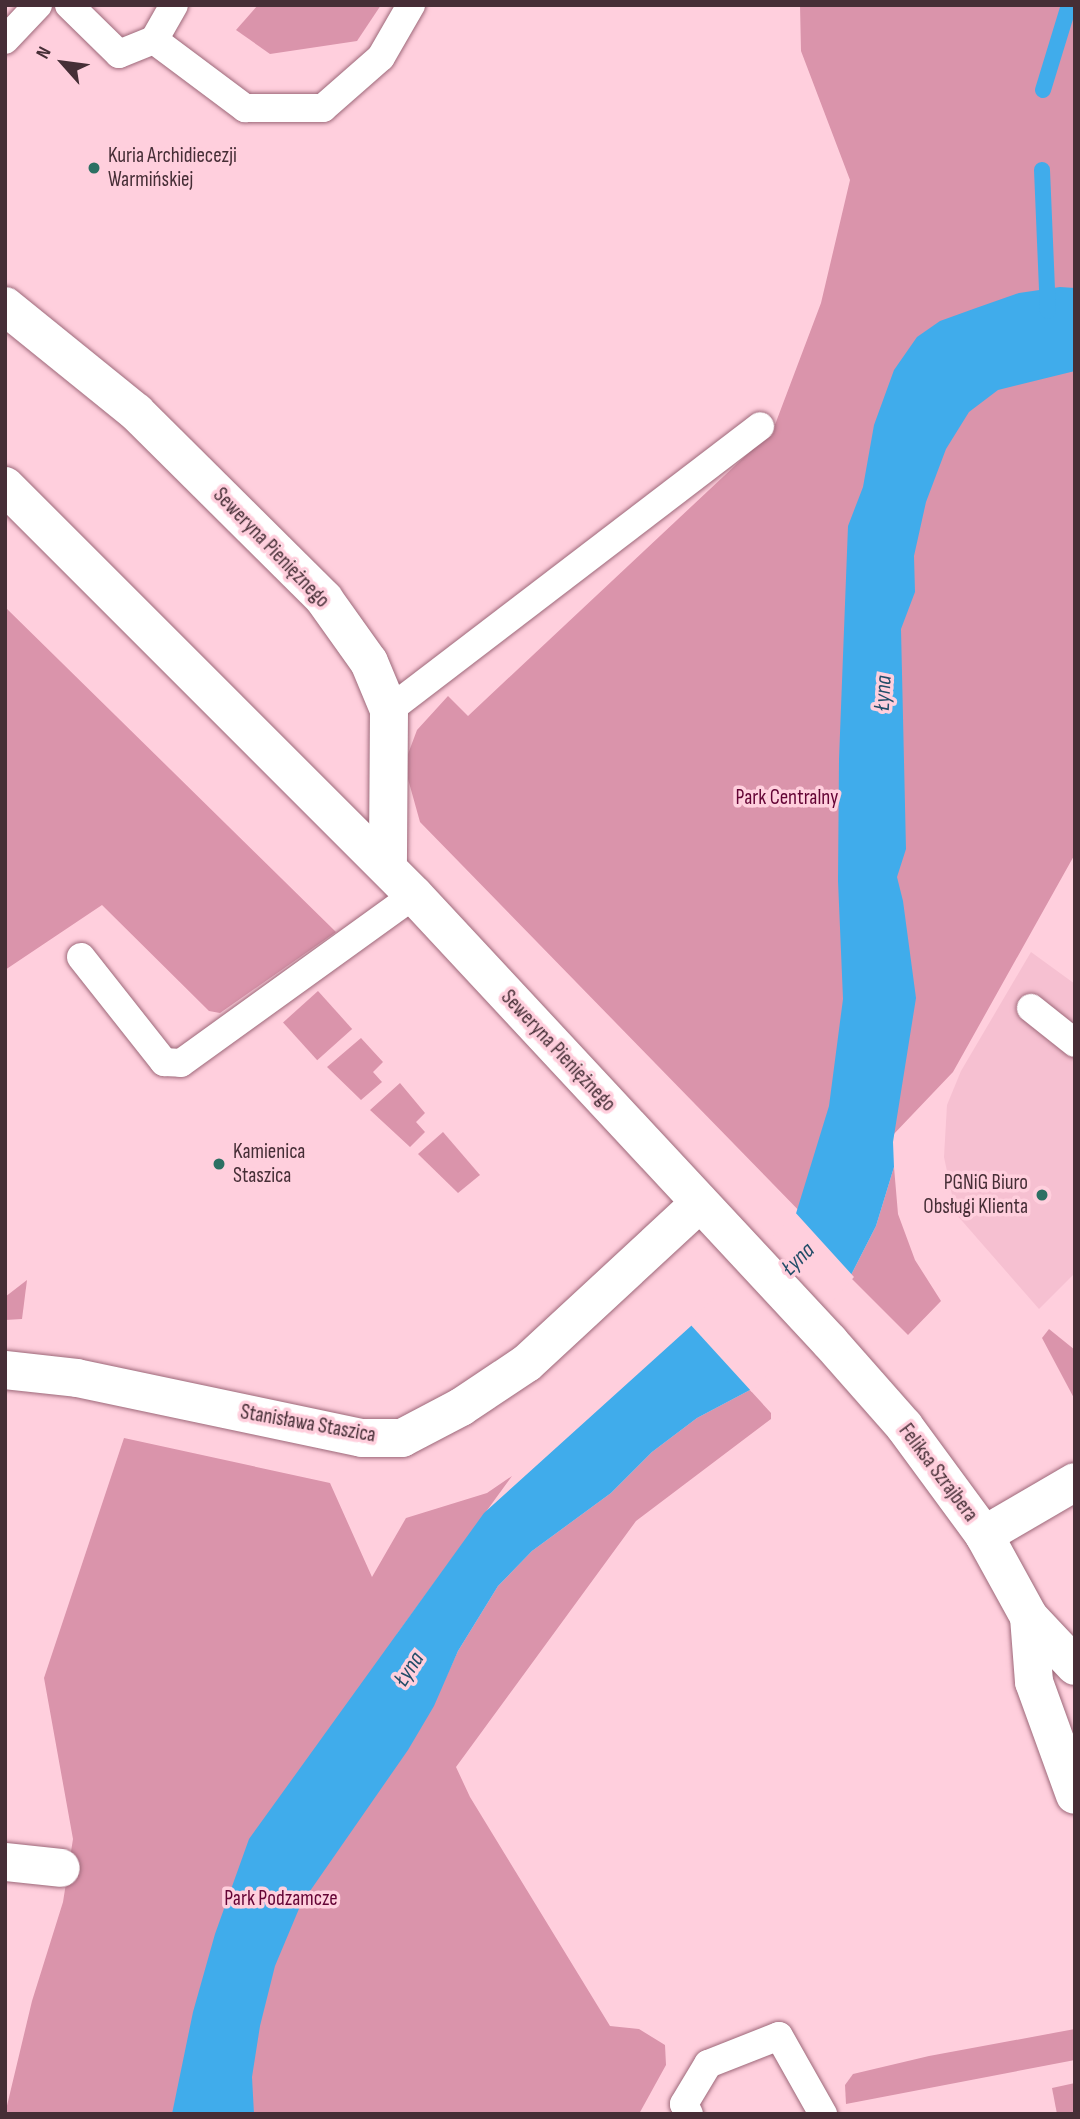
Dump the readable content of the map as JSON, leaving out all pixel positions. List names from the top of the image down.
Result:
{
  "streets": {
    "street": ["Seweryna Pieniężnego", "Stanisława Staszica", "Feliksa Szrajbera"]
  },
  "crossings": [
    ["Seweryna Pieniężnego", "Stanisława Staszica"],
    ["Seweryna Pieniężnego", "Feliksa Szrajbera"]
  ],
  "water": ["Łyna"],
  "parks": ["Park Centralny", "Park Podzamcze"],
  "places": ["Kuria Archidiecezji Warmińskiej", "Kamienica Staszica", "PGNiG Biuro Obsługi Klienta"],
  "north": "top left"
}
